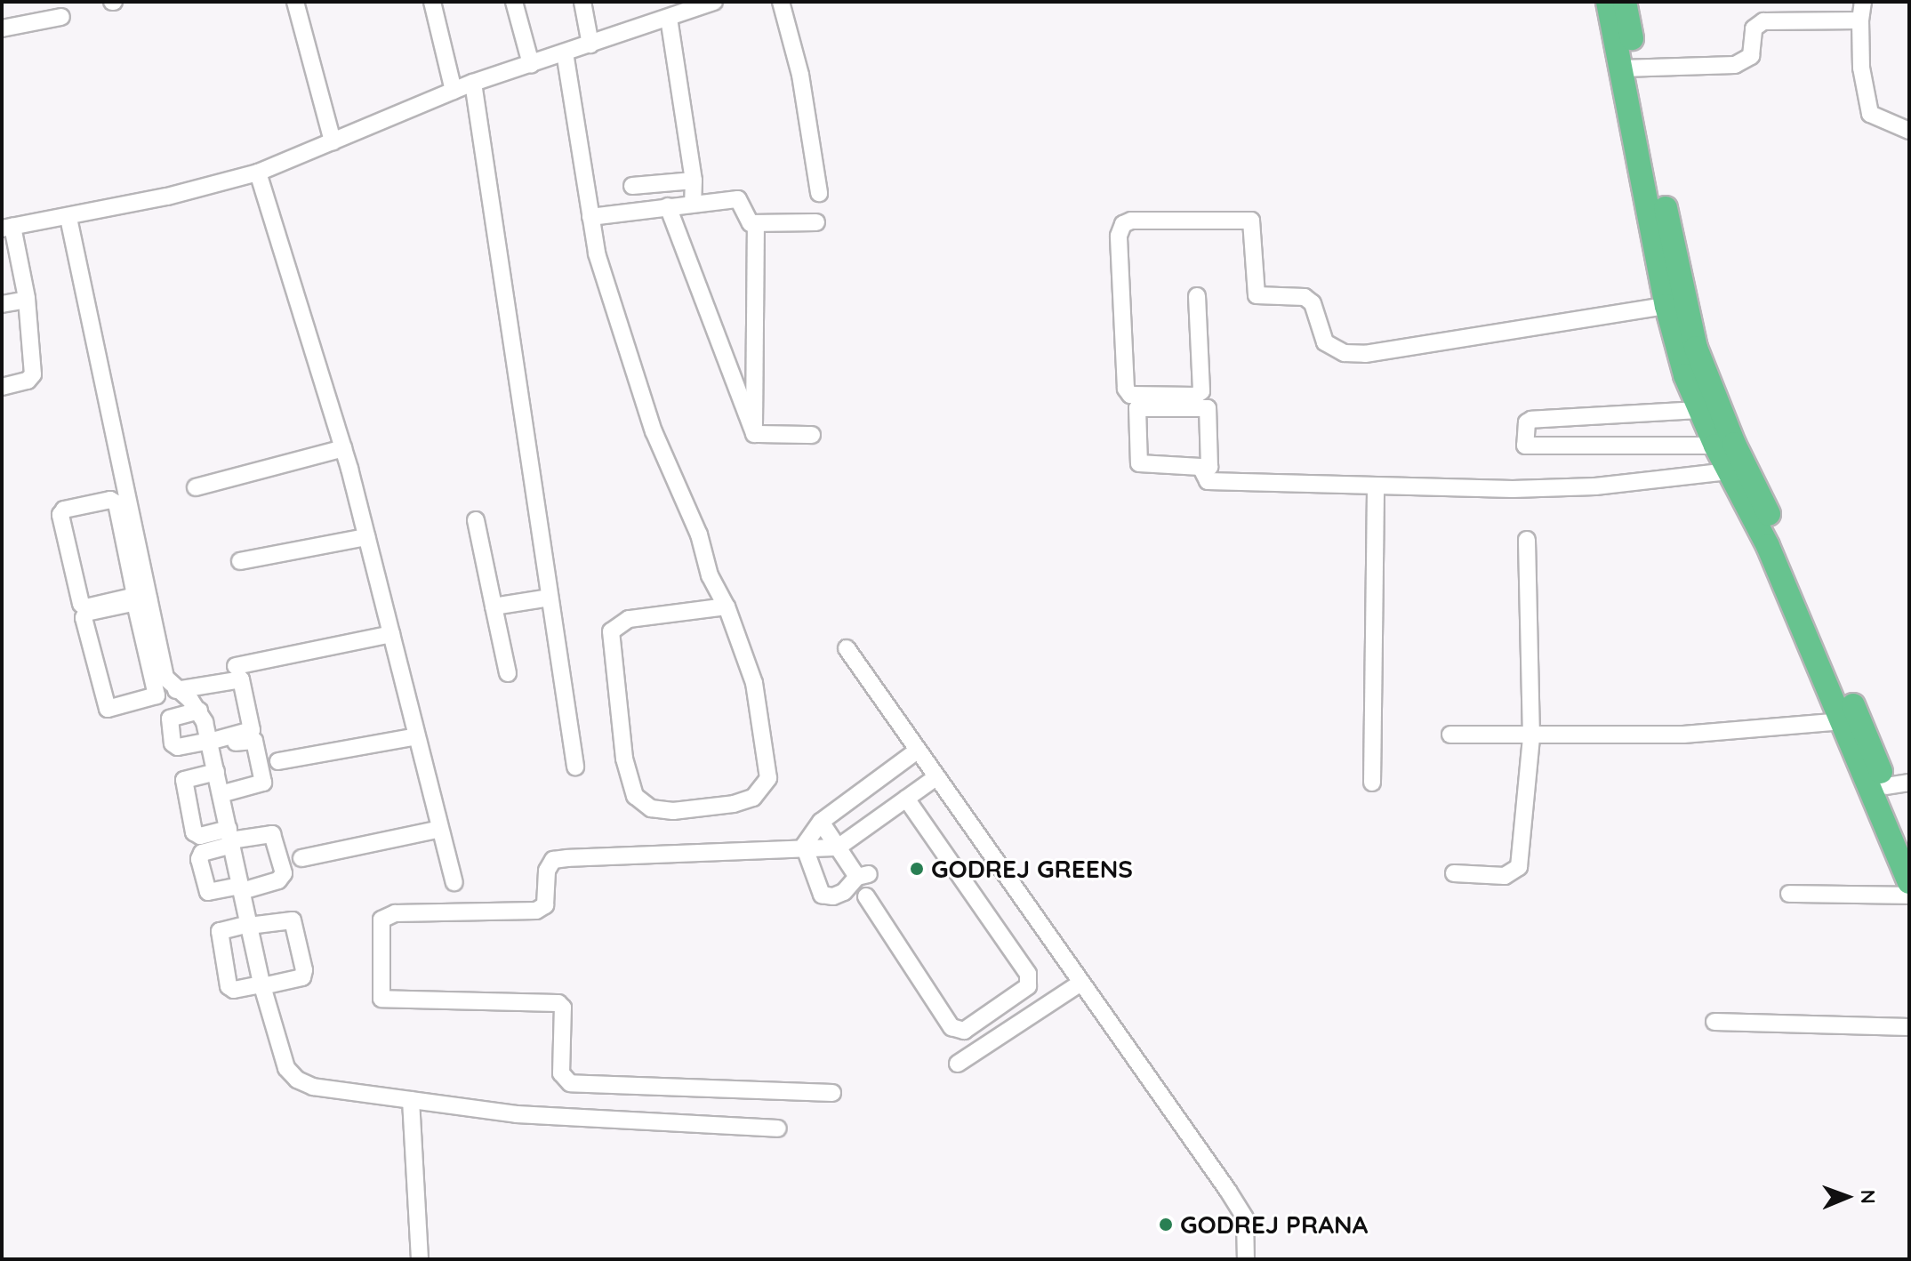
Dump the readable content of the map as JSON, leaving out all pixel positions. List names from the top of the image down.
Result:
{
  "places": ["GODREJ GREENS", "GODREJ PRANA"],
  "north": "right"
}
